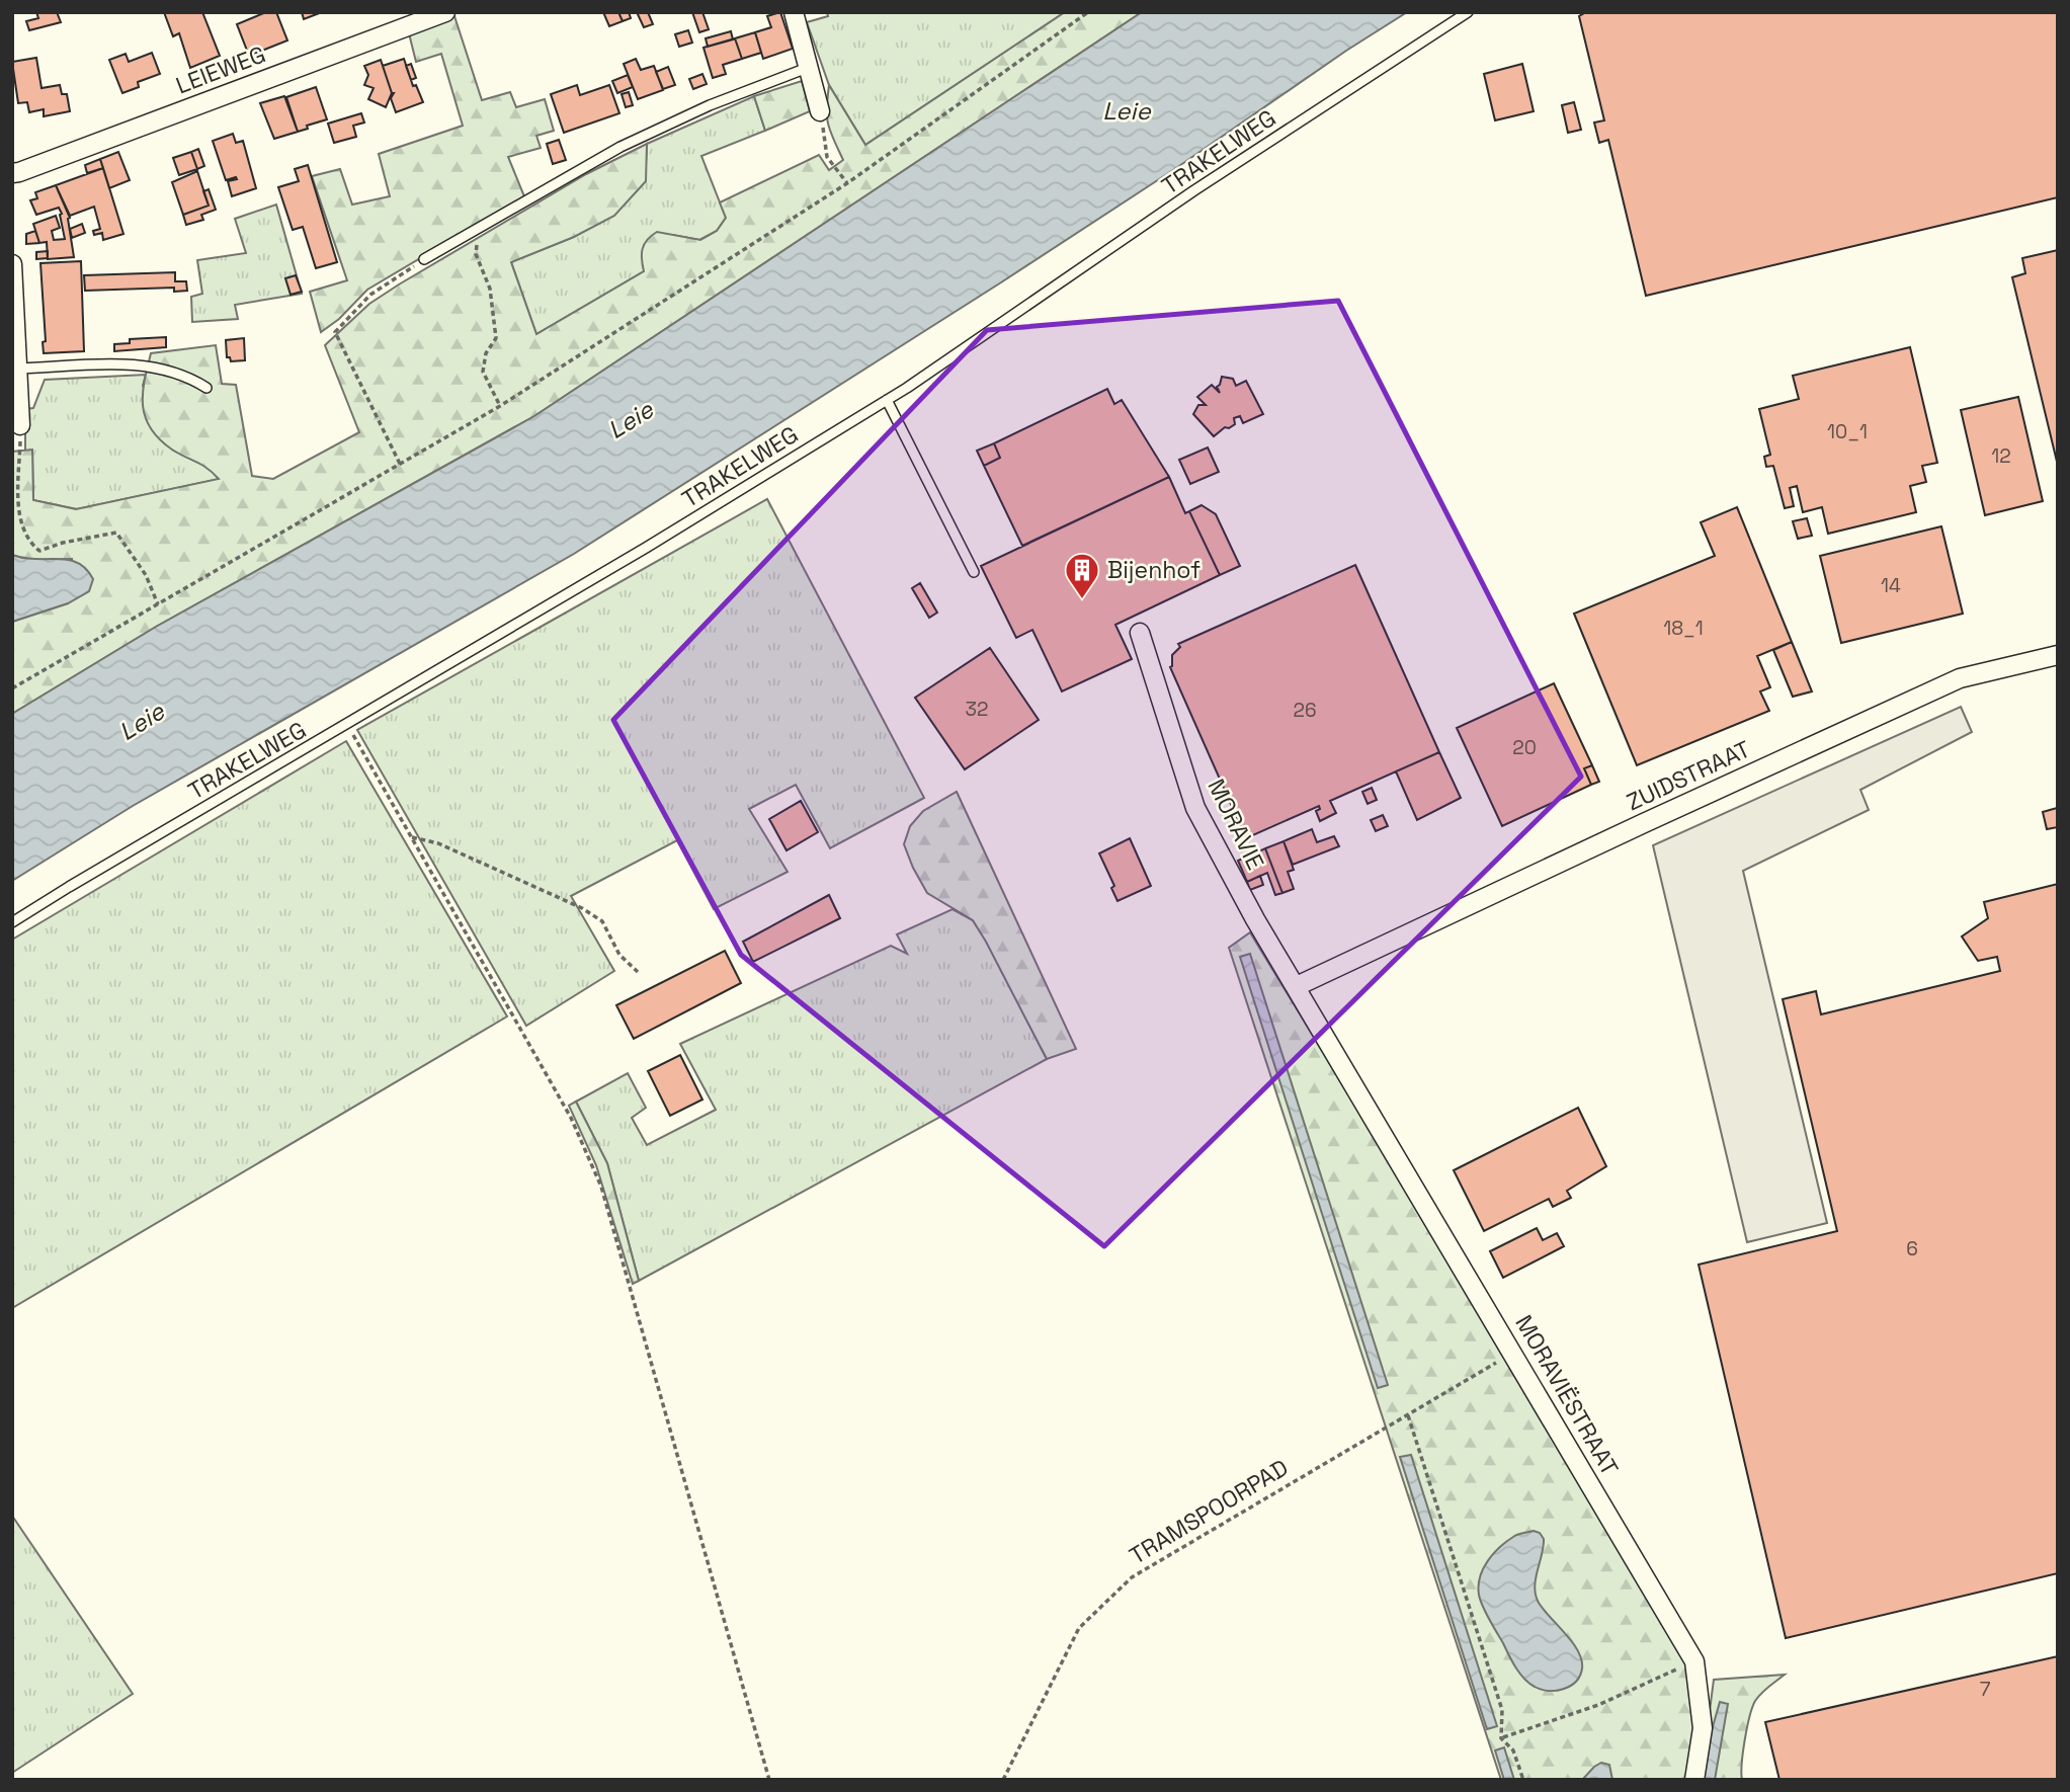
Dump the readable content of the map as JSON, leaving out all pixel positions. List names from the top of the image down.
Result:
{
  "streets": {
    "street": [
      "LEIEWEG",
      "ZUIDSTRAAT",
      "MORAVIE",
      "MORAVIËSTRAAT"
    ],
    "lane": ["TRAKELWEG"],
    "path": ["TRAMSPOORPAD"]
  },
  "crossings": [
    ["ZUIDSTRAAT", "MORAVIE"],
    ["MORAVIE", "MORAVIËSTRAAT"],
    ["MORAVIËSTRAAT", "TRAMSPOORPAD"]
  ],
  "water": ["Leie"],
  "places": {
    "building": ["Bijenhof"]
  },
  "house_numbers": [
    "10_1",
    "12",
    "14",
    "18_1",
    "32",
    "26",
    "20",
    "6",
    "7"
  ]
}
